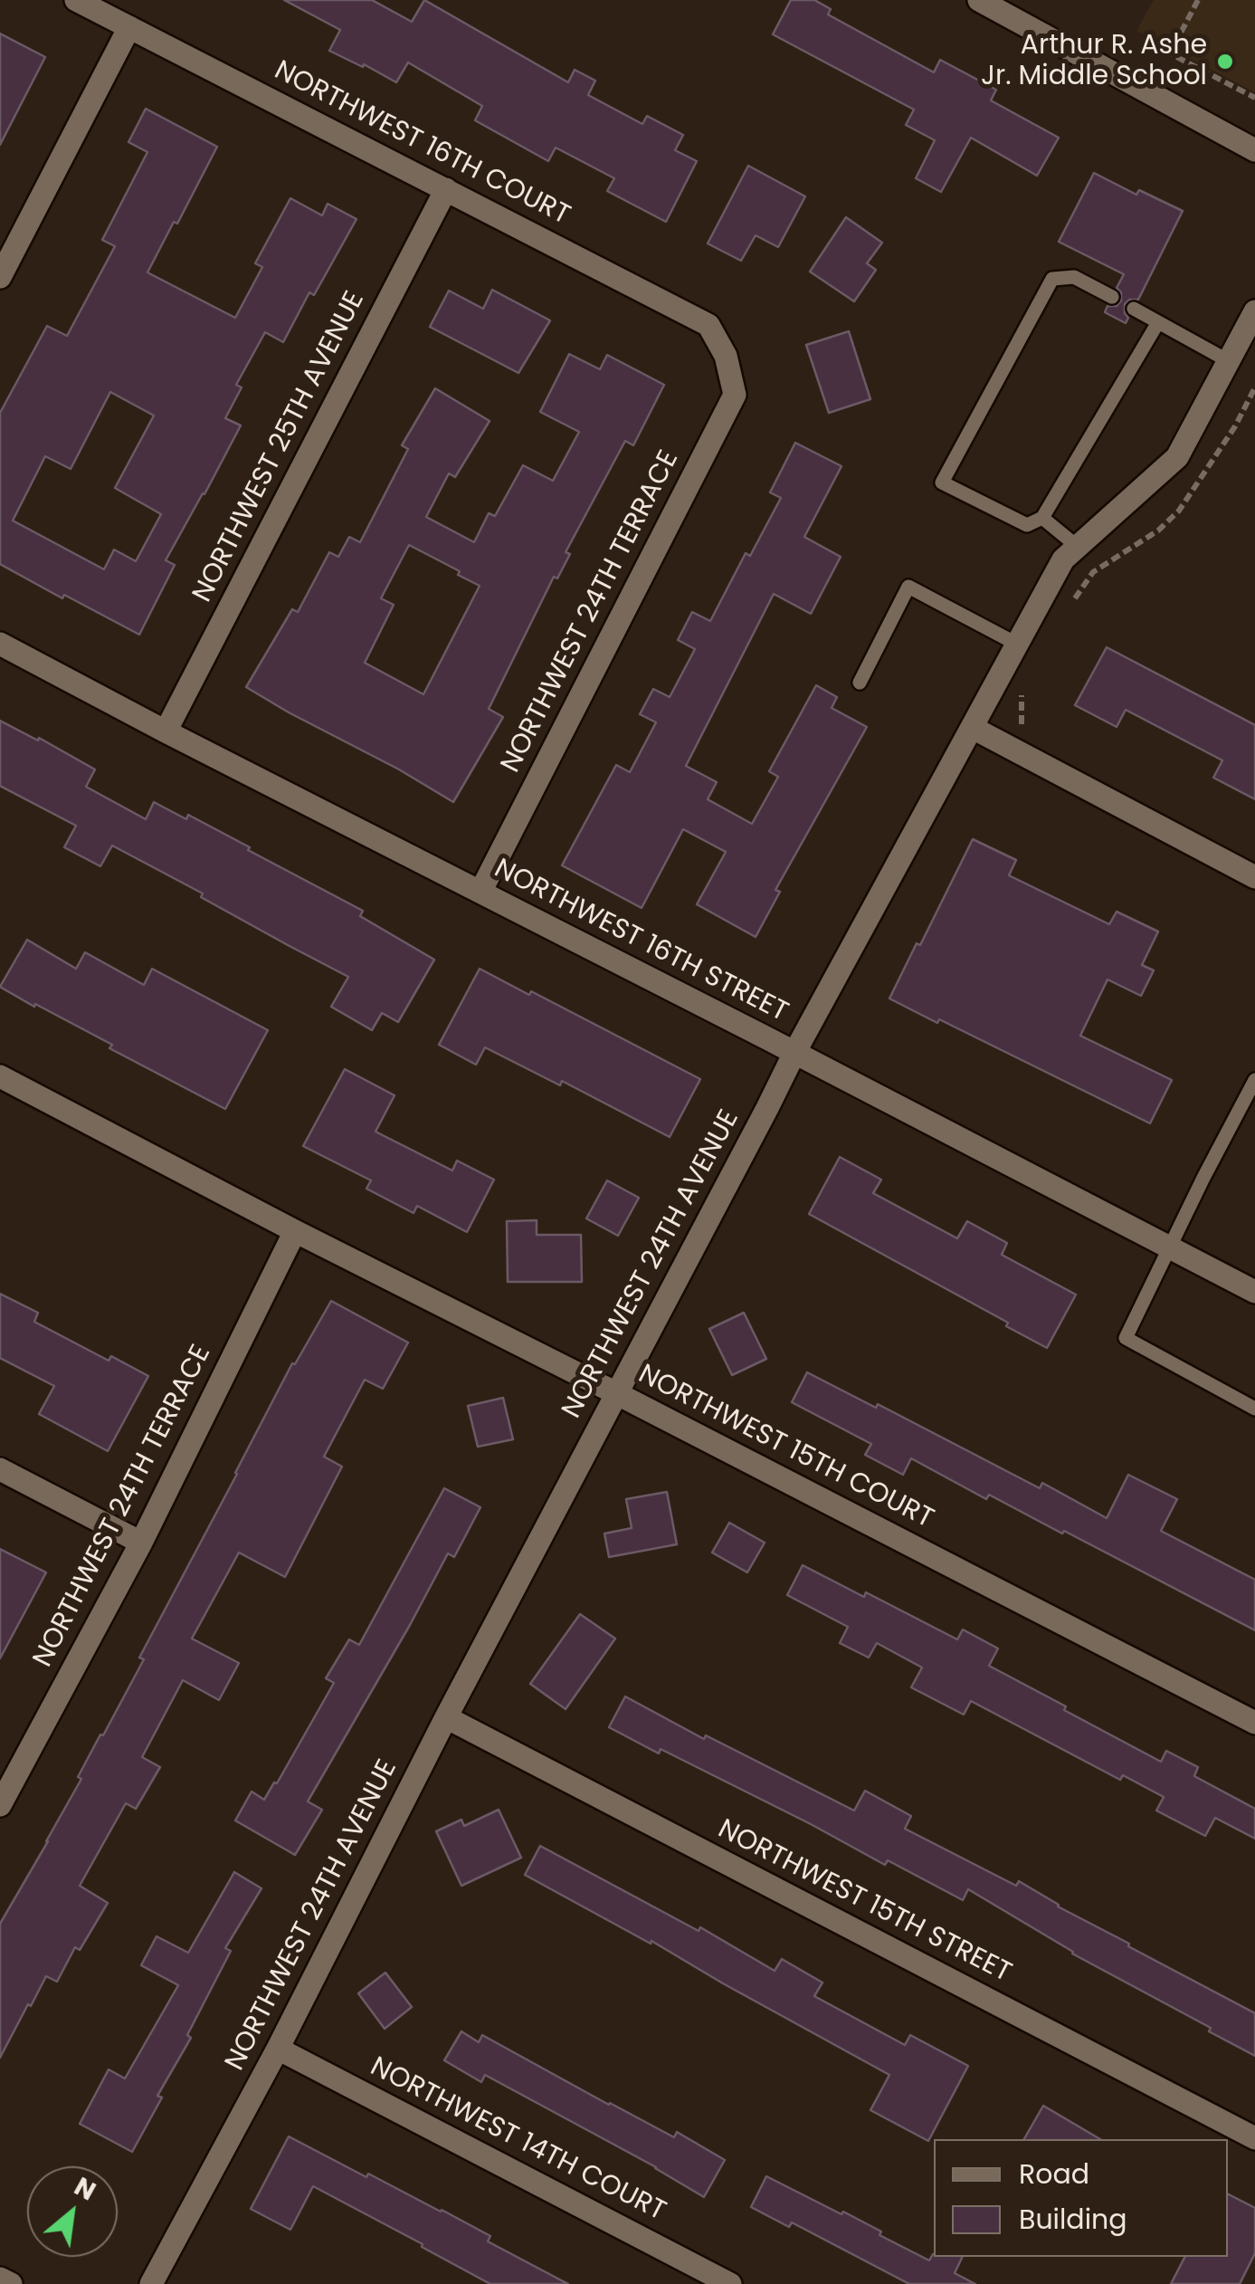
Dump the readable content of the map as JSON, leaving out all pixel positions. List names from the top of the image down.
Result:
{
  "streets": {
    "street": [
      "NORTHWEST 16TH COURT",
      "NORTHWEST 25TH AVENUE",
      "NORTHWEST 24TH TERRACE",
      "NORTHWEST 16TH STREET",
      "NORTHWEST 24TH AVENUE",
      "NORTHWEST 15TH COURT",
      "NORTHWEST 15TH STREET",
      "NORTHWEST 14TH COURT"
    ]
  },
  "crossings": [
    ["NORTHWEST 16TH COURT", "NORTHWEST 25TH AVENUE"],
    ["NORTHWEST 16TH COURT", "NORTHWEST 24TH TERRACE"],
    ["NORTHWEST 25TH AVENUE", "NORTHWEST 16TH STREET"],
    ["NORTHWEST 24TH TERRACE", "NORTHWEST 16TH STREET"],
    ["NORTHWEST 24TH TERRACE", "NORTHWEST 15TH COURT"],
    ["NORTHWEST 16TH STREET", "NORTHWEST 24TH AVENUE"],
    ["NORTHWEST 24TH AVENUE", "NORTHWEST 15TH COURT"],
    ["NORTHWEST 24TH AVENUE", "NORTHWEST 15TH STREET"],
    ["NORTHWEST 24TH AVENUE", "NORTHWEST 14TH COURT"]
  ],
  "places": ["Arthur R. Ashe Jr. Middle School"],
  "legend": ["Road", "Building"],
  "north": "top right"
}
